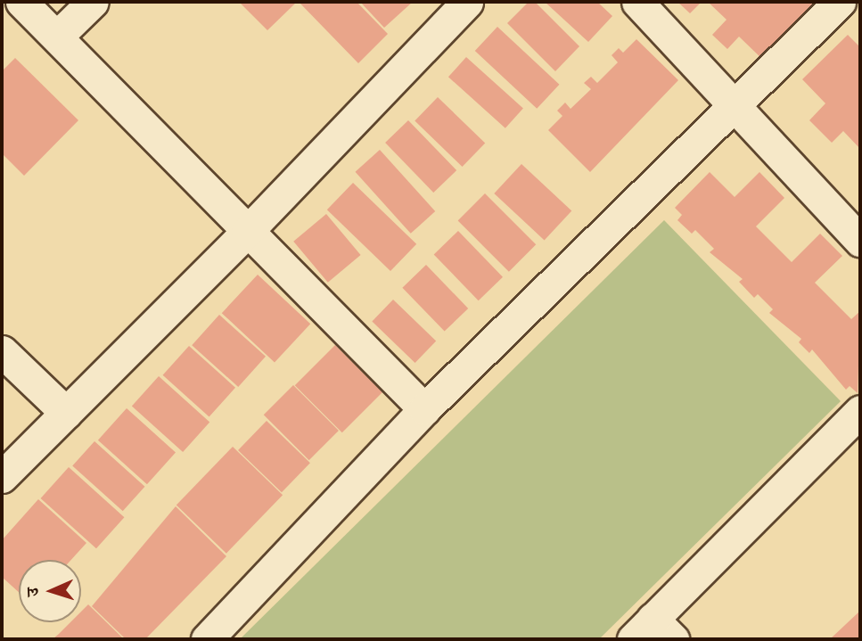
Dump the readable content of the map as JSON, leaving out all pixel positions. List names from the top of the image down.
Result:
{
  "north": "left"
}
